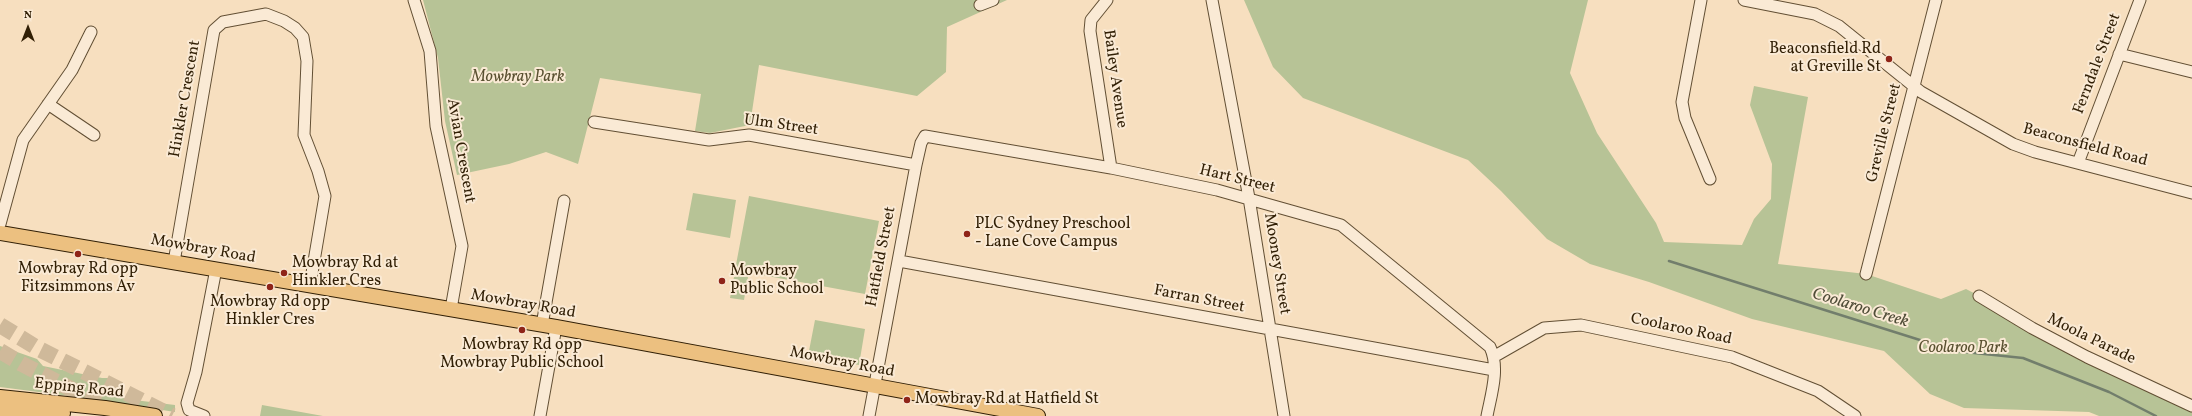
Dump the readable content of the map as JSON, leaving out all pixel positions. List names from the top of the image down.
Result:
{
  "streets": {
    "main road": ["Mowbray Road", "Epping Road"],
    "street": [
      "Ferndale Street",
      "Bailey Avenue",
      "Hinkler Crescent",
      "Ulm Street",
      "Greville Street",
      "Beaconsfield Road",
      "Avian Crescent",
      "Hart Street",
      "Hatfield Street",
      "Mooney Street",
      "Farran Street",
      "Coolaroo Road",
      "Moola Parade"
    ]
  },
  "crossings": [
    ["Ferndale Street", "Beaconsfield Road"],
    ["Bailey Avenue", "Hart Street"],
    ["Hinkler Crescent", "Mowbray Road"],
    ["Ulm Street", "Hatfield Street"],
    ["Greville Street", "Beaconsfield Road"],
    ["Avian Crescent", "Mowbray Road"],
    ["Hart Street", "Hatfield Street"],
    ["Hart Street", "Mooney Street"],
    ["Hart Street", "Coolaroo Road"],
    ["Mowbray Road", "Hatfield Street"],
    ["Hatfield Street", "Farran Street"],
    ["Mooney Street", "Farran Street"]
  ],
  "water": ["Coolaroo Creek"],
  "parks": ["Mowbray Park", "Coolaroo Park"],
  "places": [
    "Beaconsfield Rd at Greville St",
    "PLC Sydney Preschool - Lane Cove Campus",
    "Mowbray Rd opp Fitzsimmons Av",
    "Mowbray Rd at Hinkler Cres",
    "Mowbray Public School",
    "Mowbray Rd opp Hinkler Cres",
    "Mowbray Rd opp Mowbray Public School",
    "Mowbray Rd at Hatfield St"
  ],
  "north": "top"
}
